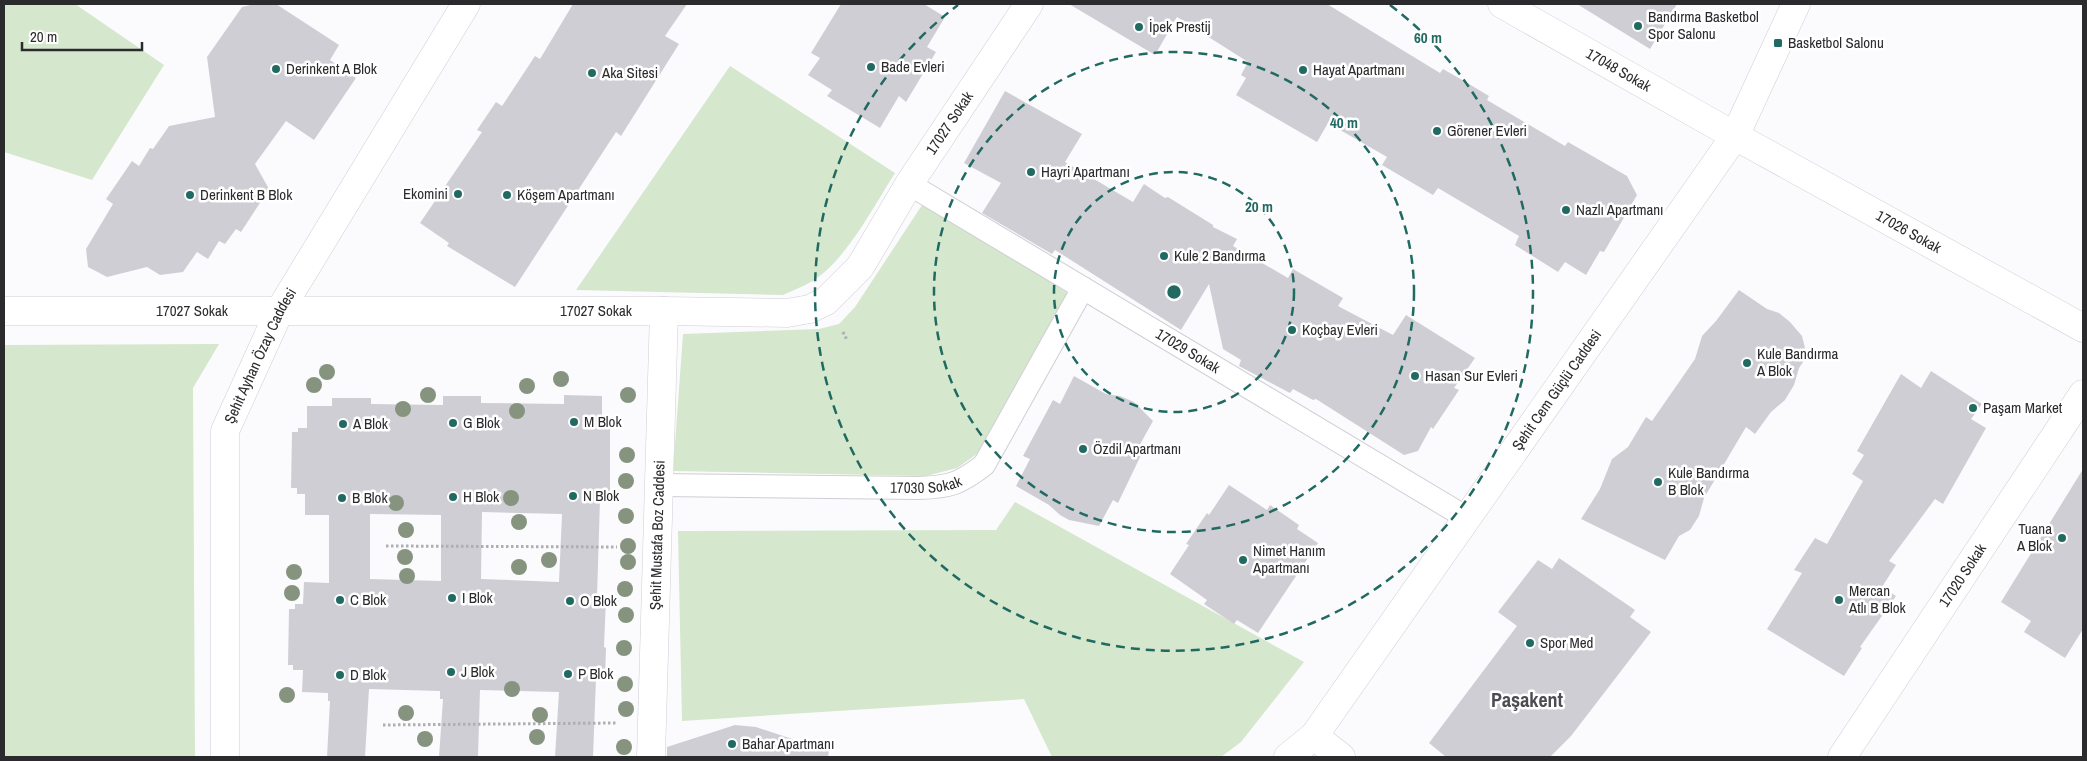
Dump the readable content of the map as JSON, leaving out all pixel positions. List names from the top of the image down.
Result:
{
  "streets": {
    "street": [
      "17048 Sokak",
      "17027 Sokak",
      "17026 Sokak",
      "Şehit Ayhan Özay Caddesi",
      "Şehit Cem Güçlü Caddesi",
      "Şehit Mustafa Boz Caddesi",
      "17020 Sokak"
    ],
    "lane": ["17029 Sokak", "17030 Sokak"]
  },
  "crossings": [
    ["17048 Sokak", "17026 Sokak"],
    ["17048 Sokak", "Şehit Cem Güçlü Caddesi"],
    ["17027 Sokak", "17029 Sokak"],
    ["17027 Sokak", "Şehit Ayhan Özay Caddesi"],
    ["17027 Sokak", "Şehit Mustafa Boz Caddesi"],
    ["17026 Sokak", "Şehit Cem Güçlü Caddesi"],
    ["17029 Sokak", "Şehit Cem Güçlü Caddesi"],
    ["17029 Sokak", "17030 Sokak"],
    ["17030 Sokak", "Şehit Mustafa Boz Caddesi"]
  ],
  "districts": ["Paşakent"],
  "places": {
    "other": [
      "Bandırma Basketbol Spor Salonu",
      "İpek Prestij",
      "Bade Evleri",
      "Derinkent A Blok",
      "Hayat Apartmanı",
      "Aka Sitesi",
      "Görener Evleri",
      "Hayri Apartmanı",
      "Ekomini",
      "Derinkent B Blok",
      "Köşem Apartmanı",
      "Nazlı Apartmanı",
      "Kule 2 Bandırma",
      "Koçbay Evleri",
      "Kule Bandırma A Blok",
      "Hasan Sur Evleri",
      "Paşam Market",
      "M Blok",
      "G Blok",
      "A Blok",
      "Özdil Apartmanı",
      "Kule Bandırma B Blok",
      "N Blok",
      "H Blok",
      "B Blok",
      "Tuana A Blok",
      "Nimet Hanım Apartmanı",
      "I Blok",
      "C Blok",
      "Mercan Atlı B Blok",
      "O Blok",
      "Spor Med",
      "J Blok",
      "P Blok",
      "D Blok",
      "Bahar Apartmanı"
    ],
    "transit": ["Basketbol Salonu"]
  },
  "scale_bar": "20 m",
  "rings": ["60 m", "40 m", "20 m"]
}
